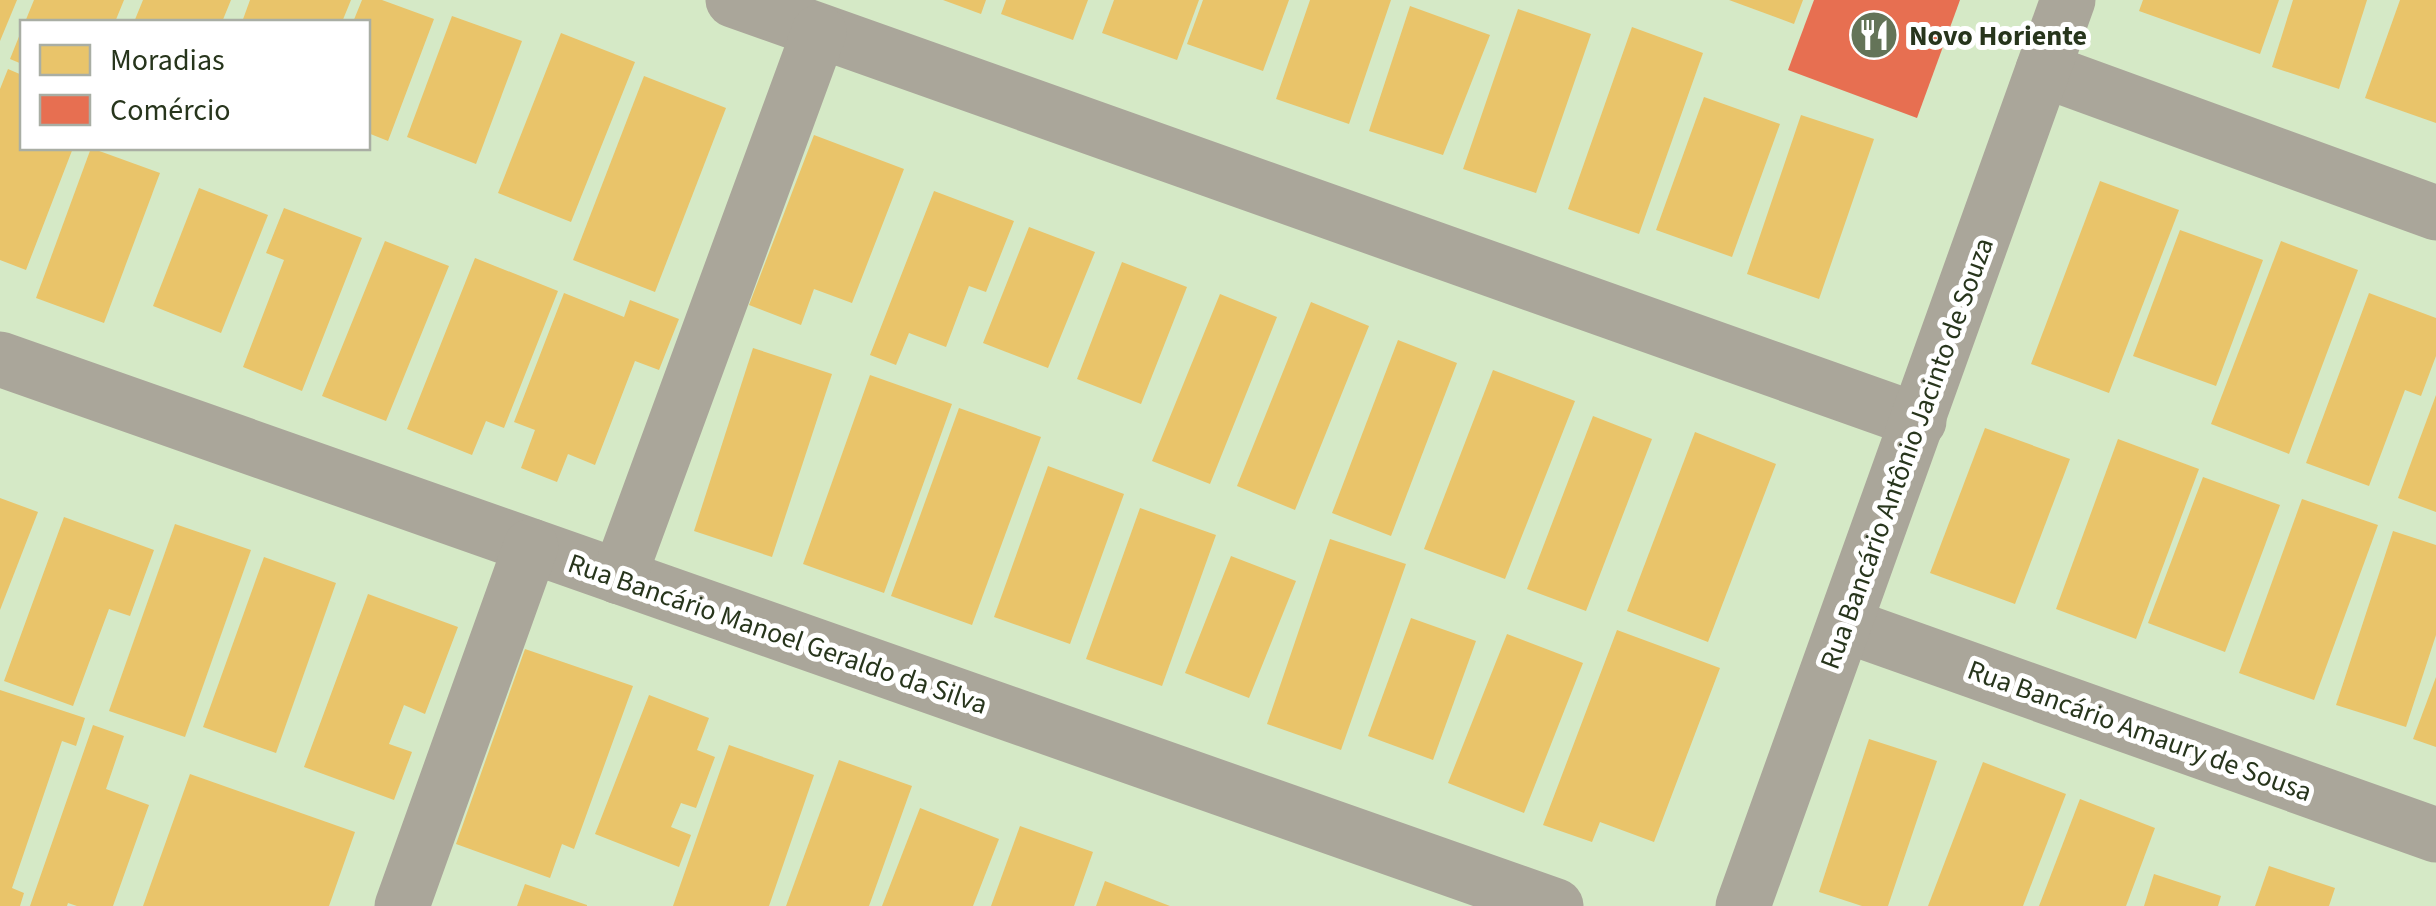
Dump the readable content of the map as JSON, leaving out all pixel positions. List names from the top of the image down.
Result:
{
  "streets": {
    "street": ["Rua Bancário Antônio Jacinto de Souza", "Rua Bancário Manoel Geraldo da Silva", "Rua Bancário Amaury de Sousa"]
  },
  "crossings": [
    ["Rua Bancário Antônio Jacinto de Souza", "Rua Bancário Amaury de Sousa"]
  ],
  "places": {
    "restaurant": ["Novo Horiente"]
  },
  "legend": ["Moradias", "Comércio"]
}
